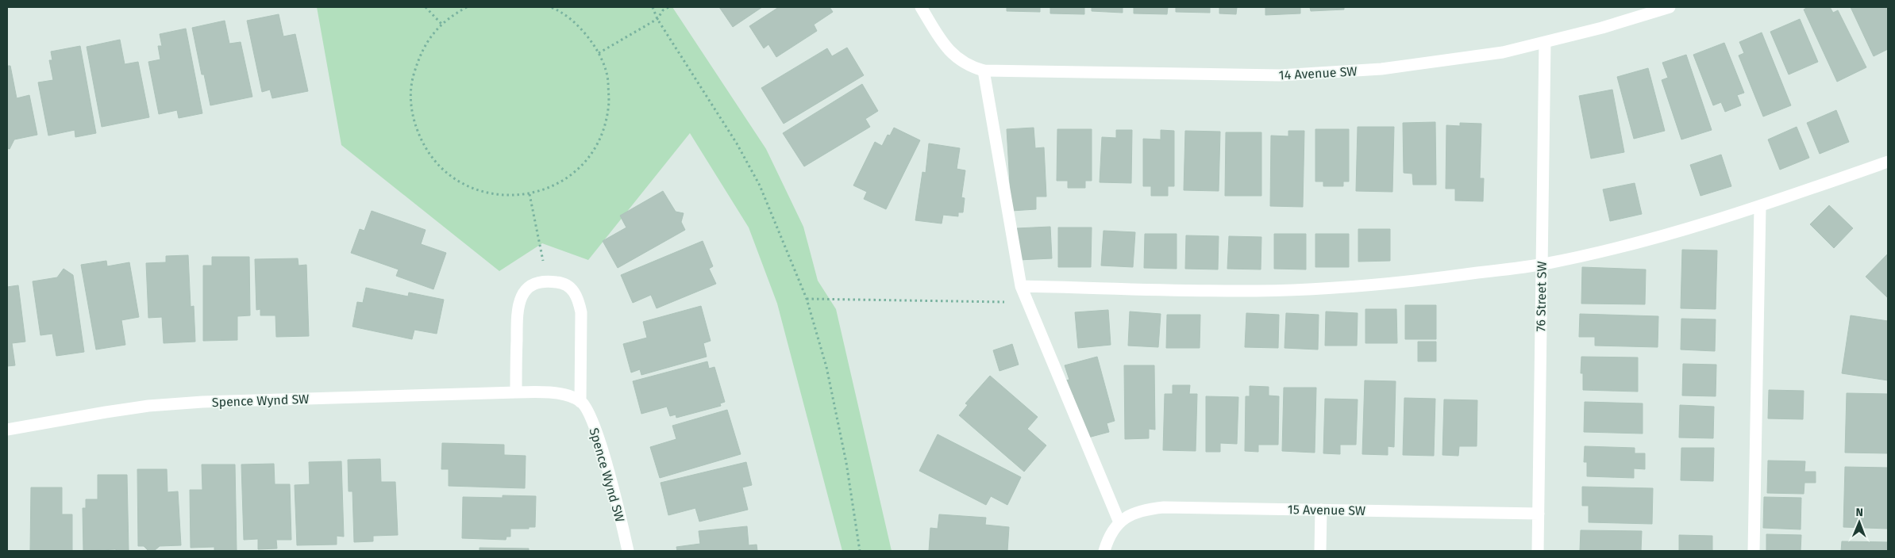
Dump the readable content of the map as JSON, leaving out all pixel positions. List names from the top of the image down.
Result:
{
  "streets": {
    "street": [
      "14 Avenue SW",
      "76 Street SW",
      "Spence Wynd SW",
      "15 Avenue SW"
    ]
  },
  "crossings": [
    ["14 Avenue SW", "76 Street SW"],
    ["76 Street SW", "15 Avenue SW"]
  ],
  "north": "top"
}
